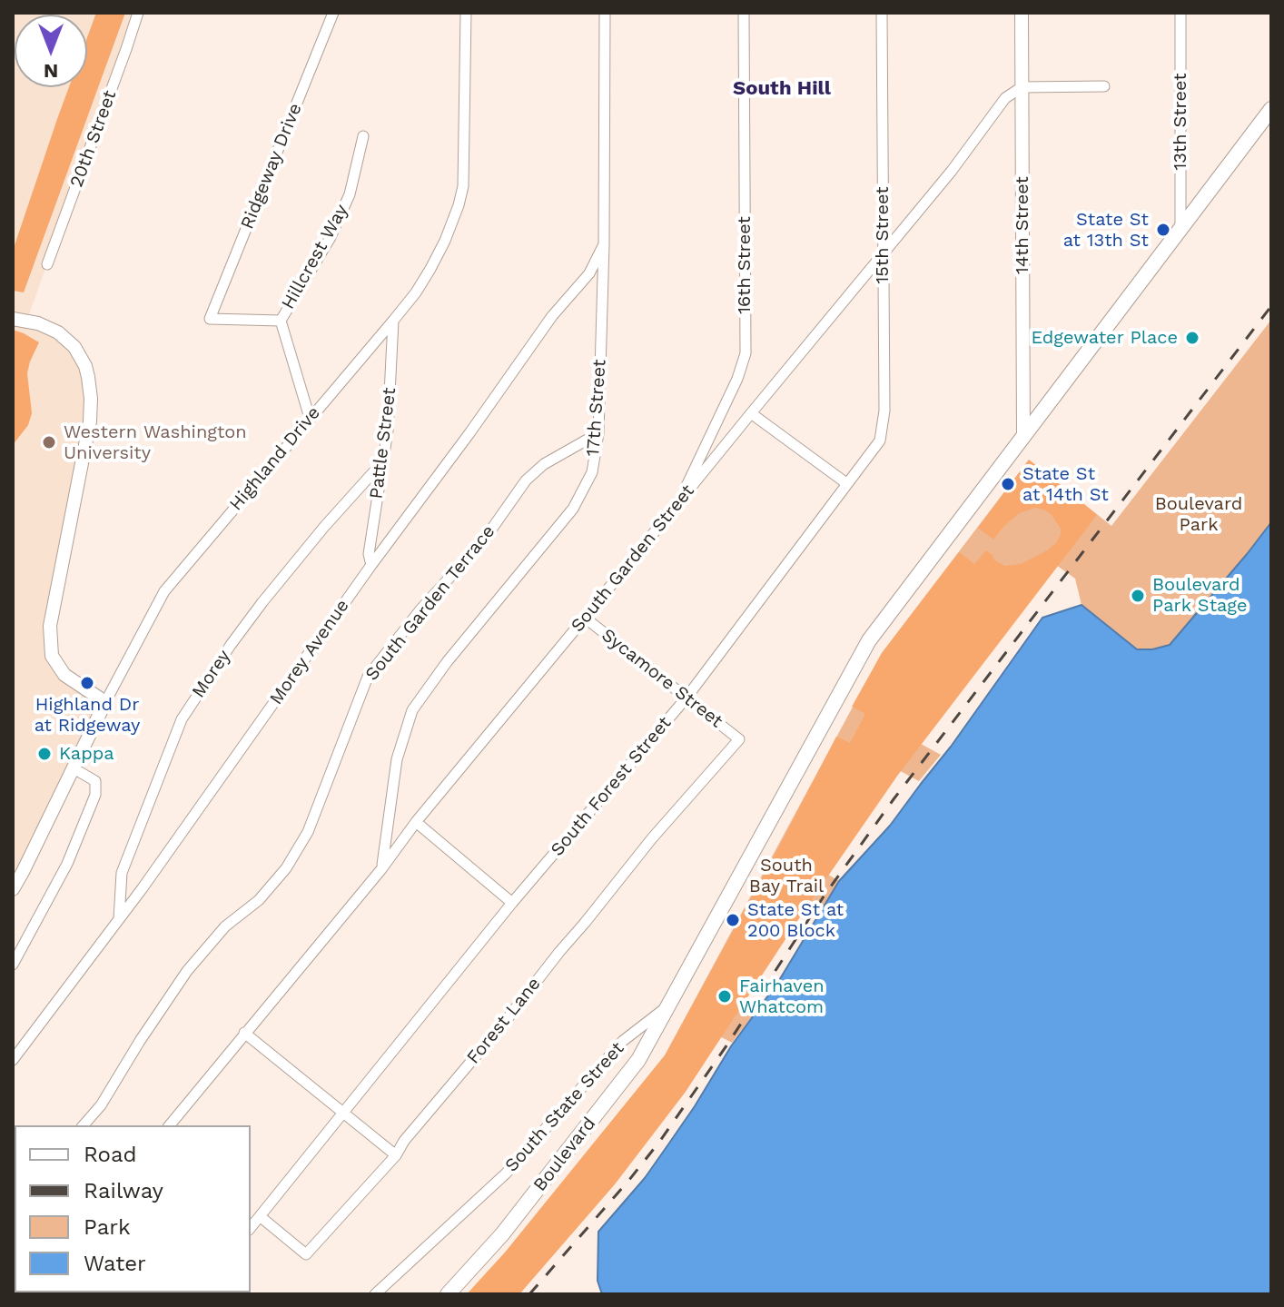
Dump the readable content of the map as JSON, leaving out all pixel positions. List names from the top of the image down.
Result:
{
  "streets": {
    "main road": ["Boulevard"],
    "street": [
      "13th Street",
      "20th Street",
      "Ridgeway Drive",
      "14th Street",
      "15th Street",
      "Hillcrest Way",
      "16th Street",
      "17th Street",
      "Pattle Street",
      "Highland Drive",
      "South Garden Street",
      "South Garden Terrace",
      "Morey Avenue",
      "Morey",
      "Sycamore Street",
      "South Forest Street",
      "Forest Lane",
      "South State Street"
    ]
  },
  "crossings": [
    ["13th Street", "Boulevard"],
    ["Ridgeway Drive", "Hillcrest Way"],
    ["14th Street", "South Garden Street"],
    ["14th Street", "Boulevard"],
    ["15th Street", "South Garden Street"],
    ["15th Street", "South Forest Street"],
    ["Hillcrest Way", "Highland Drive"],
    ["16th Street", "South Garden Street"],
    ["17th Street", "South Garden Street"],
    ["17th Street", "South Garden Terrace"],
    ["17th Street", "Morey Avenue"],
    ["Pattle Street", "Highland Drive"],
    ["Pattle Street", "Morey Avenue"],
    ["Pattle Street", "Morey"],
    ["South Garden Street", "Sycamore Street"],
    ["Morey Avenue", "Morey"],
    ["Sycamore Street", "South Forest Street"],
    ["Sycamore Street", "Forest Lane"],
    ["South Forest Street", "Forest Lane"],
    ["South State Street", "Boulevard"]
  ],
  "districts": ["South Hill"],
  "parks": ["Boulevard Park", "South Bay Trail"],
  "places": [
    "State St at 13th St",
    "Edgewater Place",
    "Western Washington University",
    "State St at 14th St",
    "Boulevard Park Stage",
    "Highland Dr at Ridgeway",
    "Kappa",
    "State St at 200 Block",
    "Fairhaven Whatcom"
  ],
  "legend": [
    "Road",
    "Railway",
    "Park",
    "Water"
  ],
  "north": "bottom"
}
